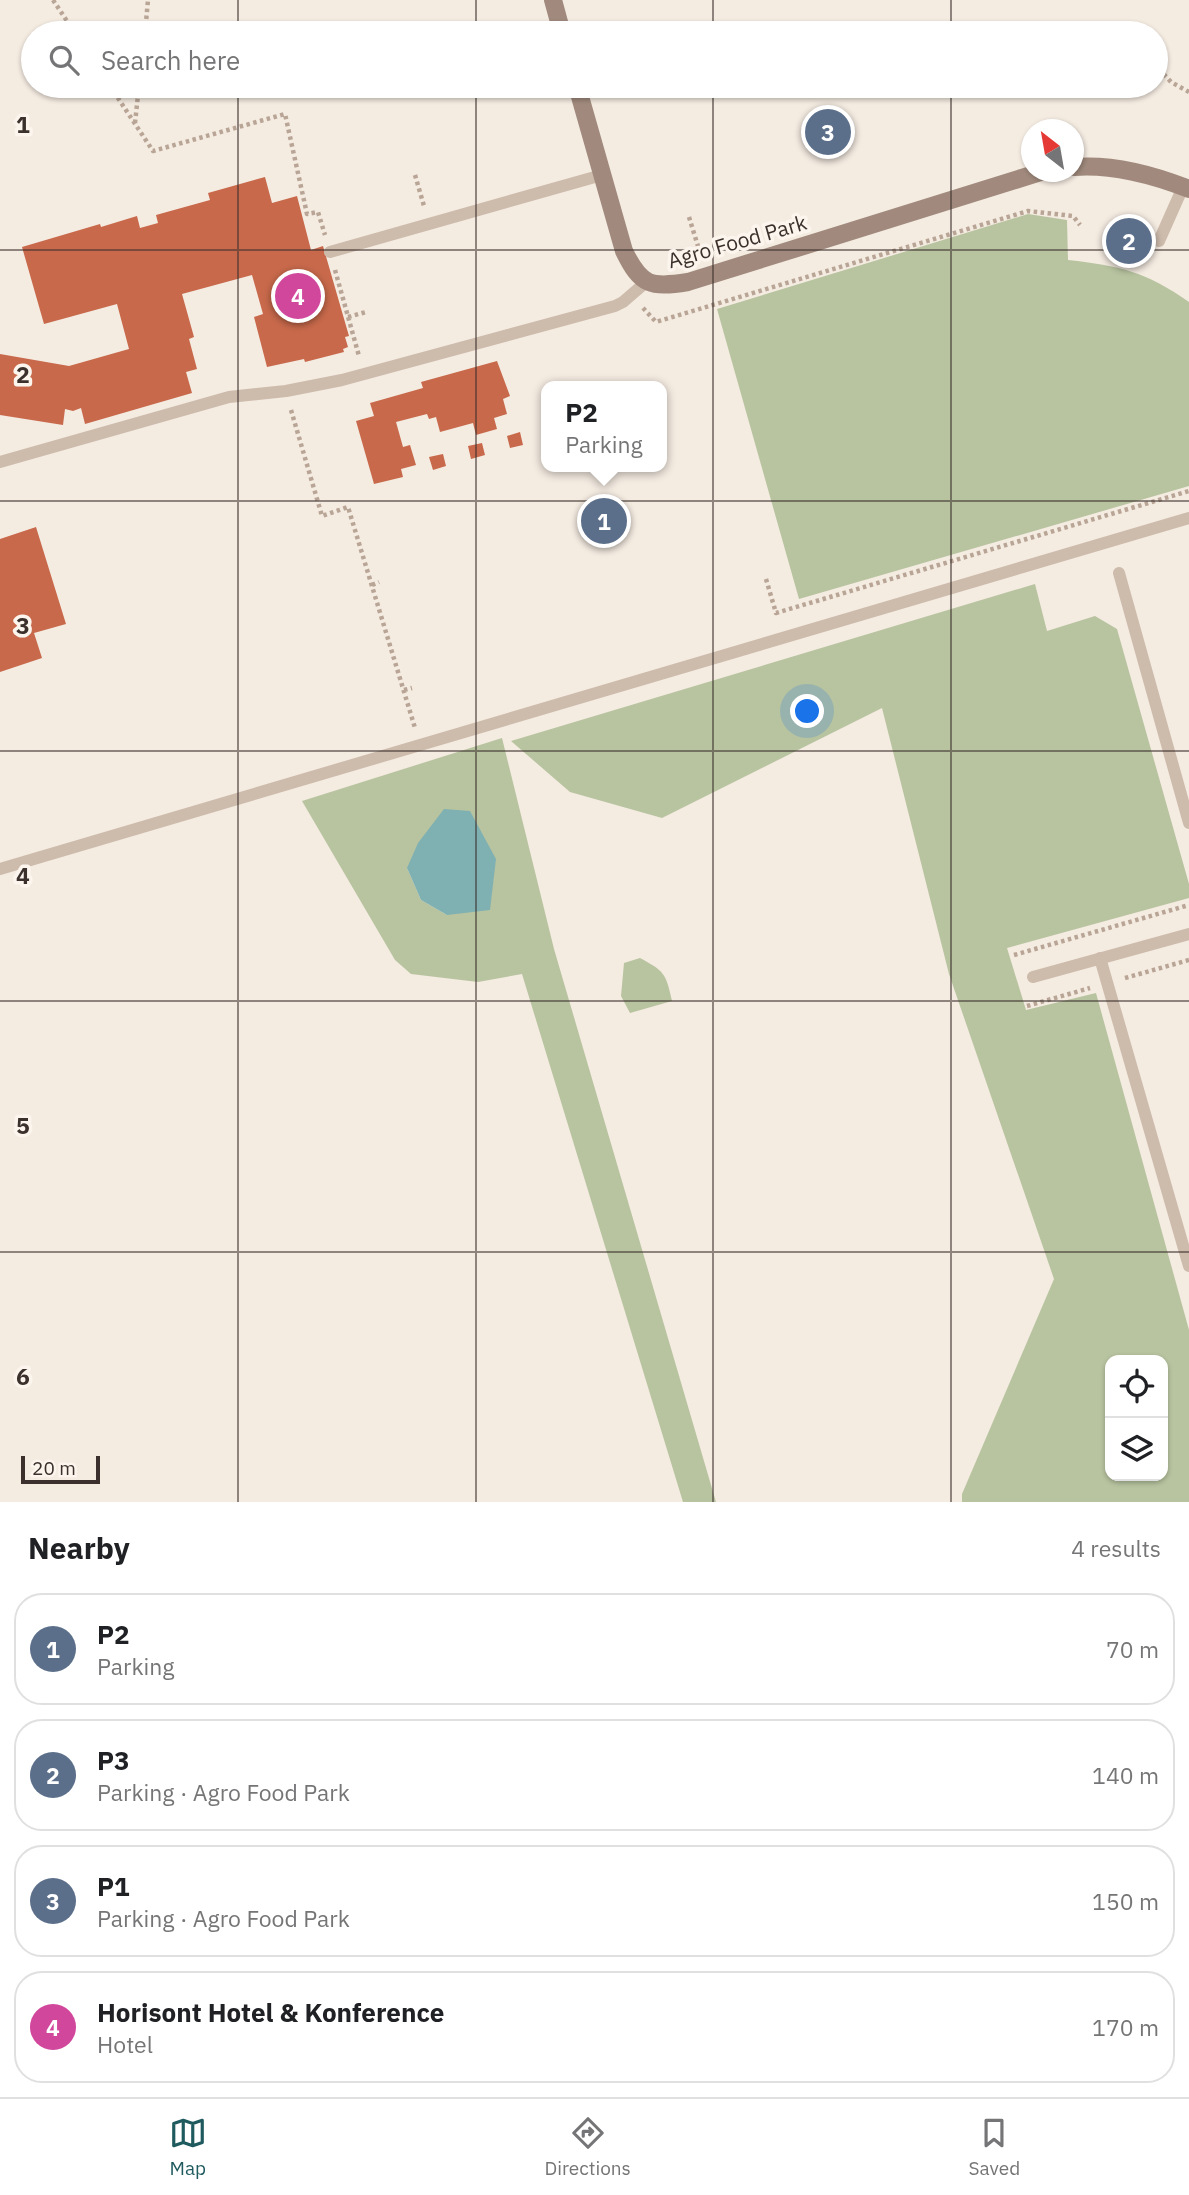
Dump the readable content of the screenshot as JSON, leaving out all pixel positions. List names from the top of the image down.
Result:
{
  "streets": {
    "street": ["Agro Food Park"]
  },
  "scale_bar": "20 m",
  "north": "top left",
  "page": {
    "search": "Search here",
    "pins": [
      "3",
      "2",
      "4",
      "1"
    ],
    "popup": ["P2", "Parking"],
    "scale": "20 m",
    "heading": ["Nearby", "4 results"],
    "list": [
      {
        "mark": "1",
        "name": "P2",
        "note": "Parking",
        "value": "70 m"
      },
      {
        "mark": "2",
        "name": "P3",
        "note": "Parking · Agro Food Park",
        "value": "140 m"
      },
      {
        "mark": "3",
        "name": "P1",
        "note": "Parking · Agro Food Park",
        "value": "150 m"
      },
      {
        "mark": "4",
        "name": "Horisont Hotel & Konference",
        "note": "Hotel",
        "value": "170 m"
      }
    ],
    "nav": ["Map", "Directions", "Saved"]
  },
  "grid": {
    "rows": [
      "1",
      "2",
      "3",
      "4",
      "5",
      "6"
    ]
  }
}
